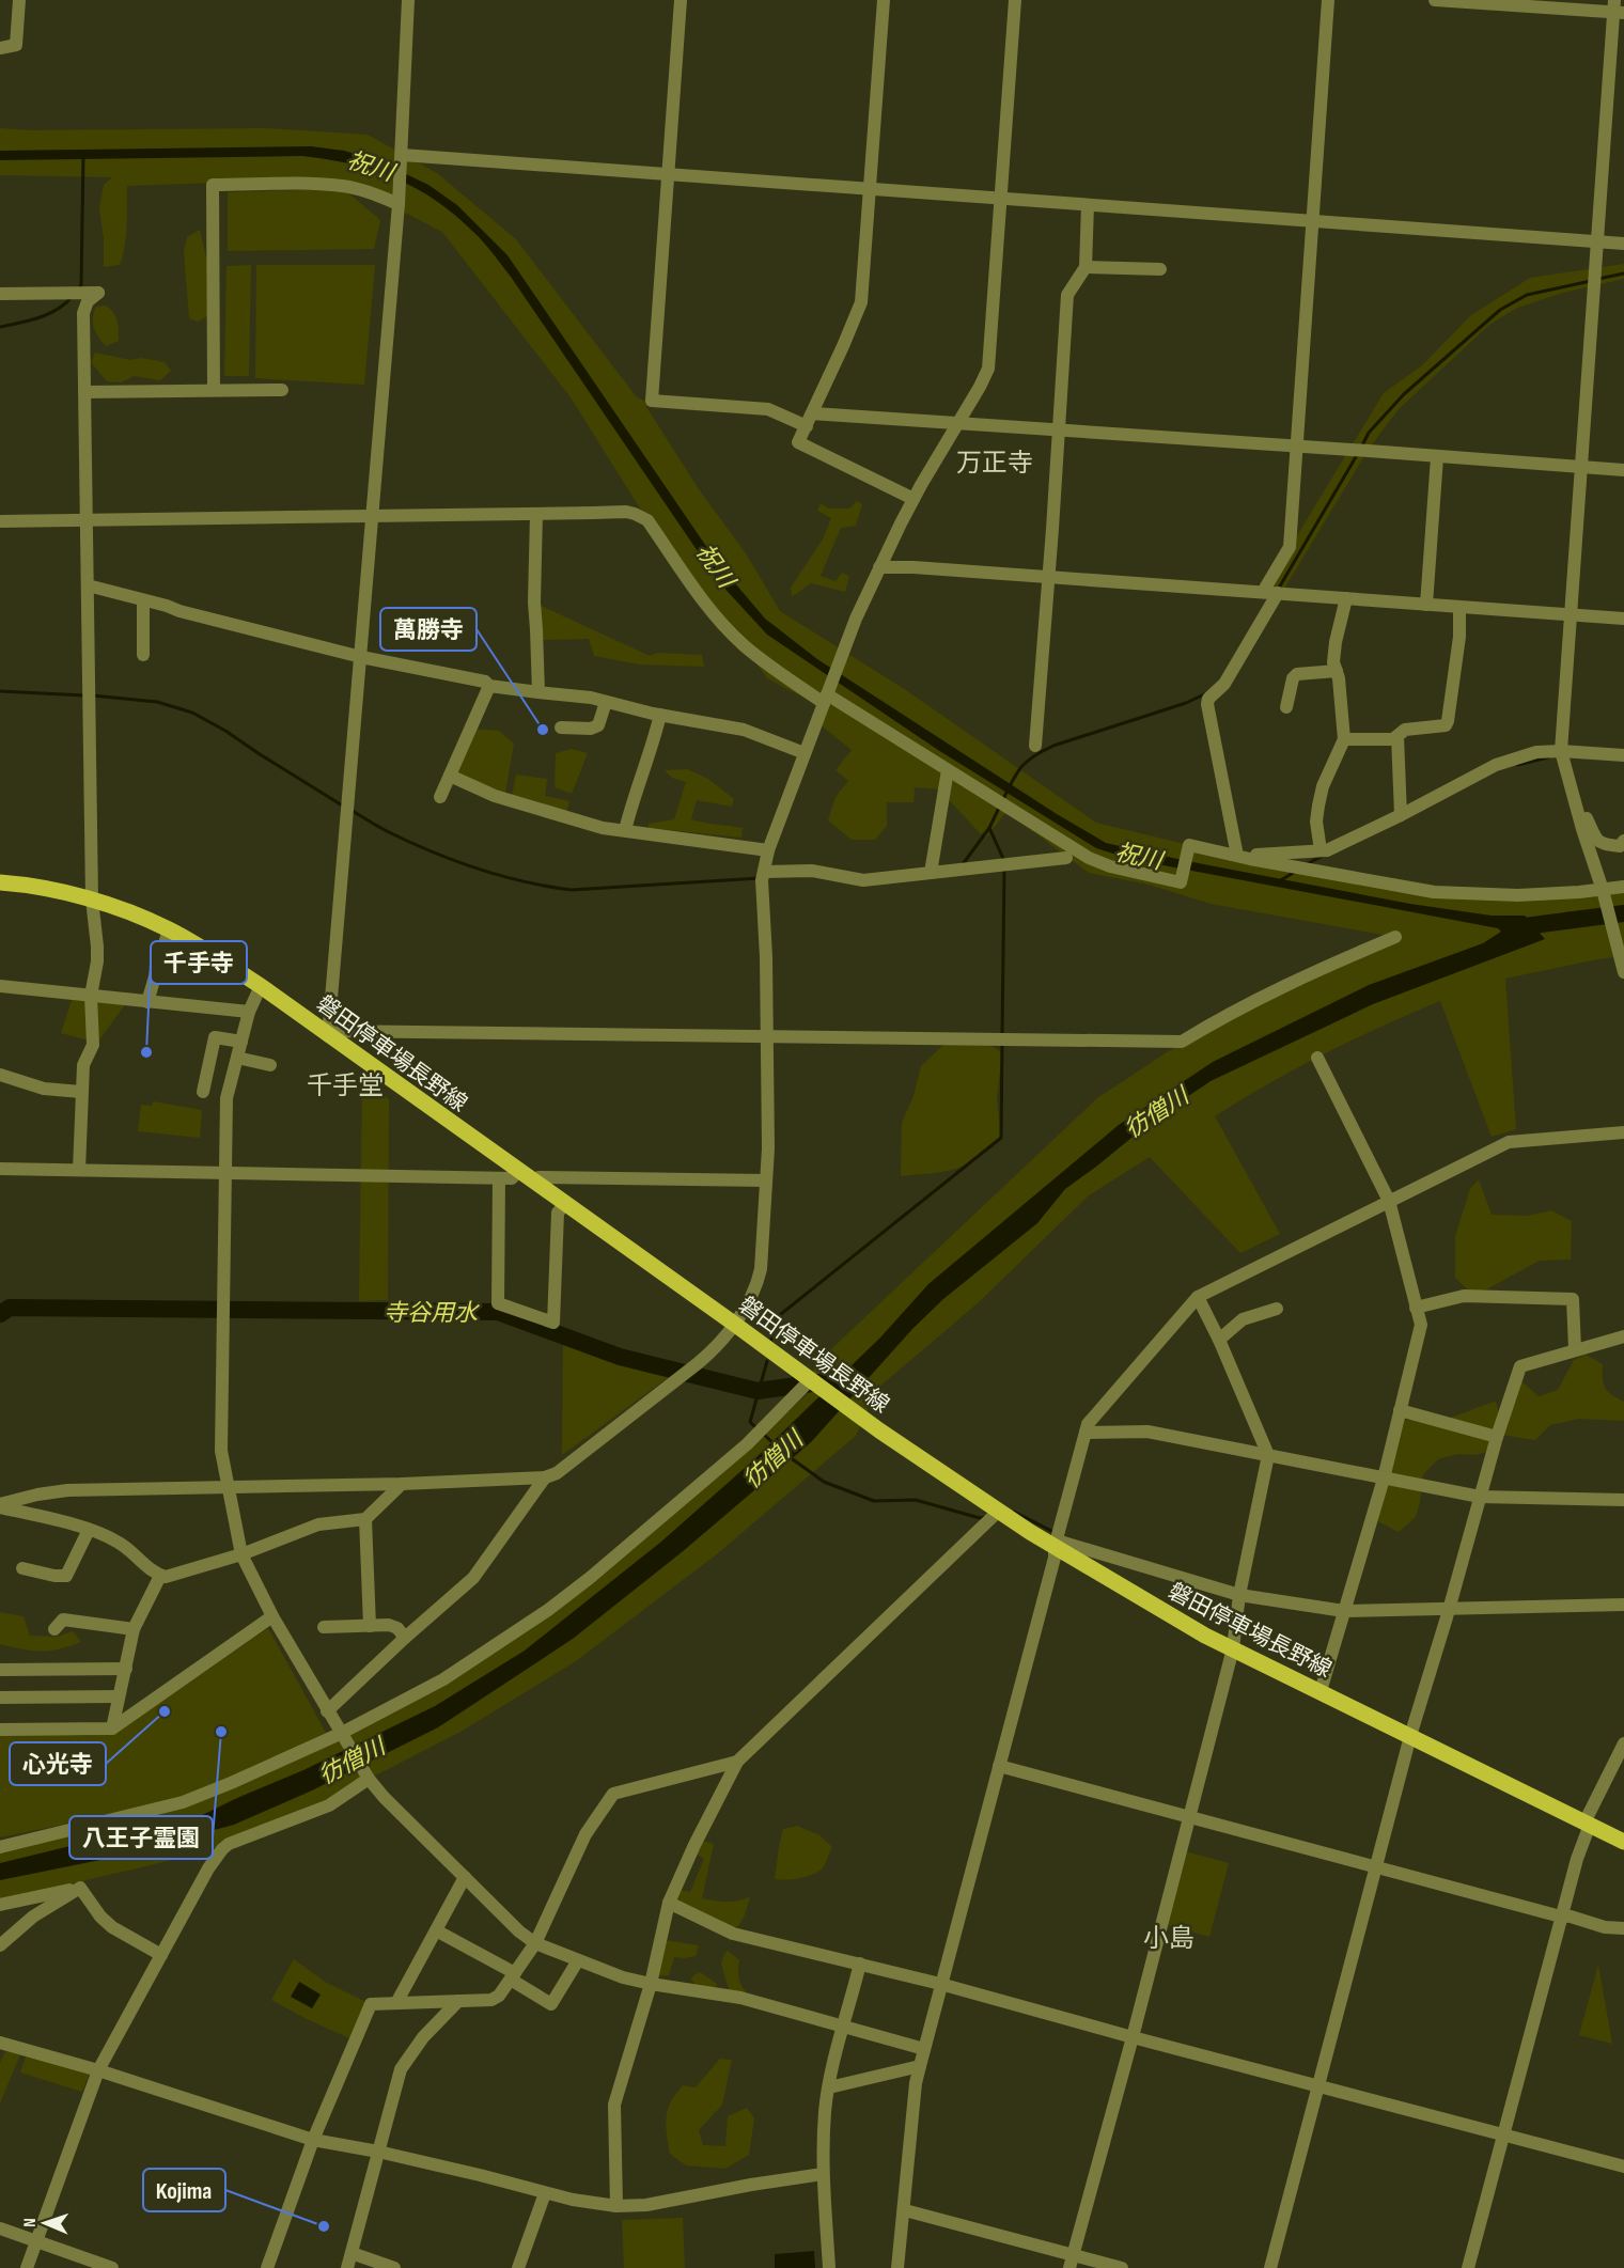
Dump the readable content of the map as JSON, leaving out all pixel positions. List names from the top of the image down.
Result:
{
  "streets": {
    "main road": ["磐田停車場長野線"]
  },
  "districts": ["万正寺", "千手堂", "小島"],
  "water": ["祝川", "彷僧川", "寺谷用水"],
  "places": [
    "萬勝寺",
    "千手寺",
    "心光寺",
    "八王子霊園",
    "Kojima"
  ],
  "north": "left"
}
